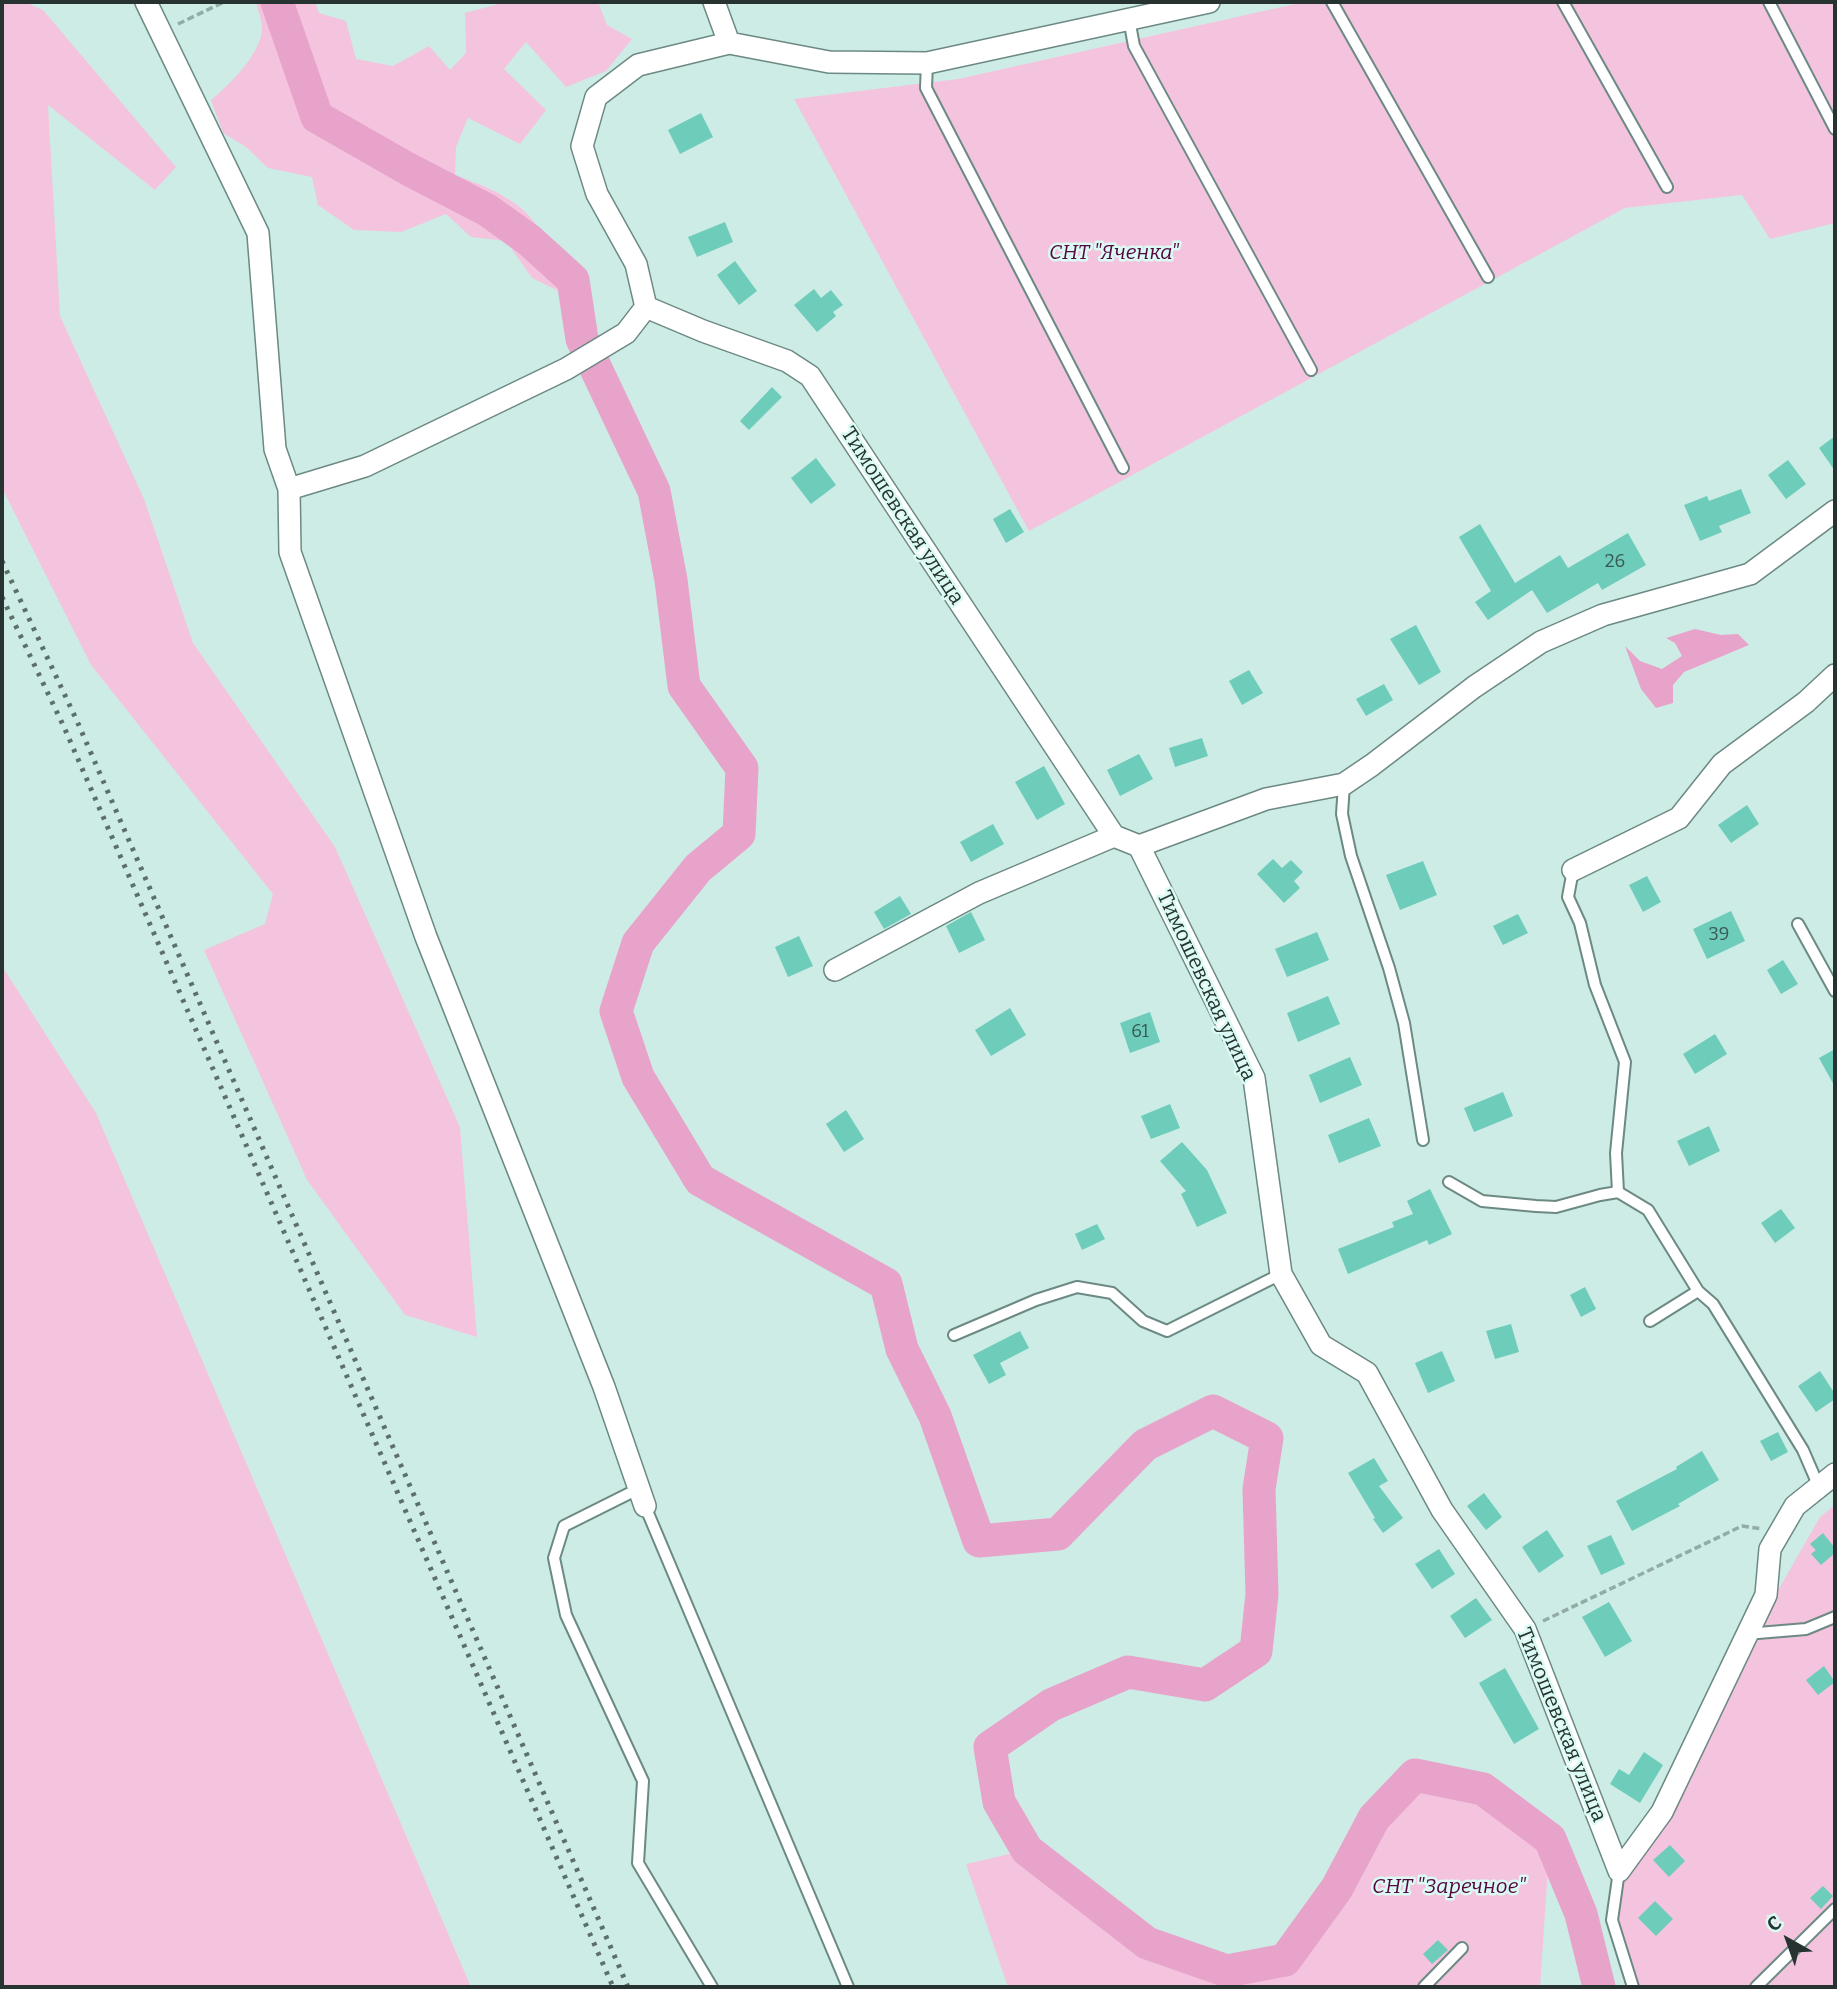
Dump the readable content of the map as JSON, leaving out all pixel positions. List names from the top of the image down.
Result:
{
  "streets": {
    "street": ["Тимошевская улица"]
  },
  "parks": ["СНТ \"Яченка\"", "СНТ \"Заречное\""],
  "house_numbers": ["26", "39", "61"],
  "north": "top left"
}
